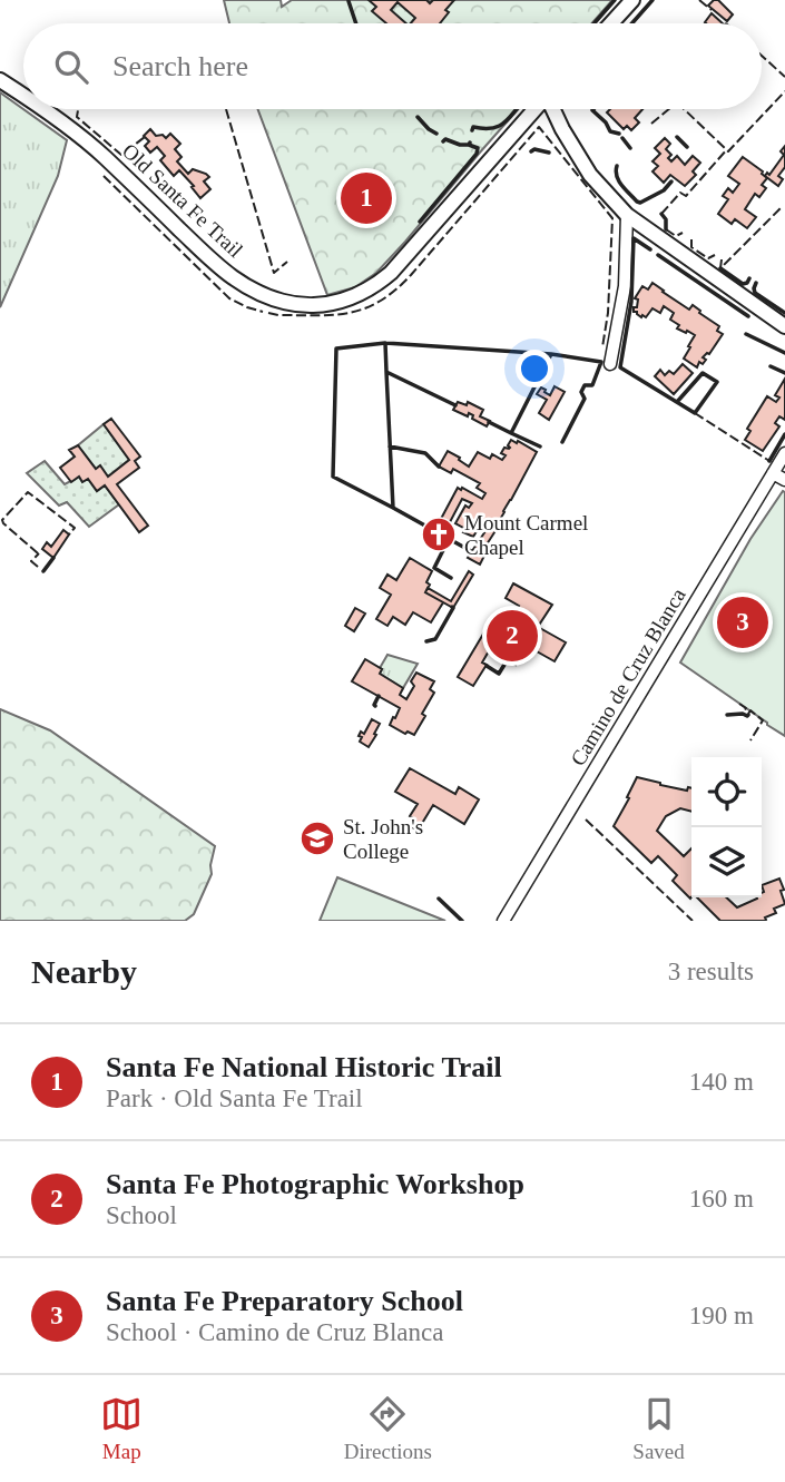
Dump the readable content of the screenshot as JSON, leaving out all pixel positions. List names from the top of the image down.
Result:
{
  "streets": {
    "street": ["Old Santa Fe Trail", "Camino de Cruz Blanca"]
  },
  "places": {
    "church": ["Mount Carmel Chapel"],
    "school or university": ["St. John's College"]
  },
  "page": {
    "search": "Search here",
    "pins": ["1", "3", "2"],
    "heading": ["Nearby", "3 results"],
    "list": [
      {
        "mark": "1",
        "name": "Santa Fe National Historic Trail",
        "note": "Park · Old Santa Fe Trail",
        "value": "140 m"
      },
      {
        "mark": "2",
        "name": "Santa Fe Photographic Workshop",
        "note": "School",
        "value": "160 m"
      },
      {
        "mark": "3",
        "name": "Santa Fe Preparatory School",
        "note": "School · Camino de Cruz Blanca",
        "value": "190 m"
      }
    ],
    "nav": ["Map", "Directions", "Saved"]
  }
}
